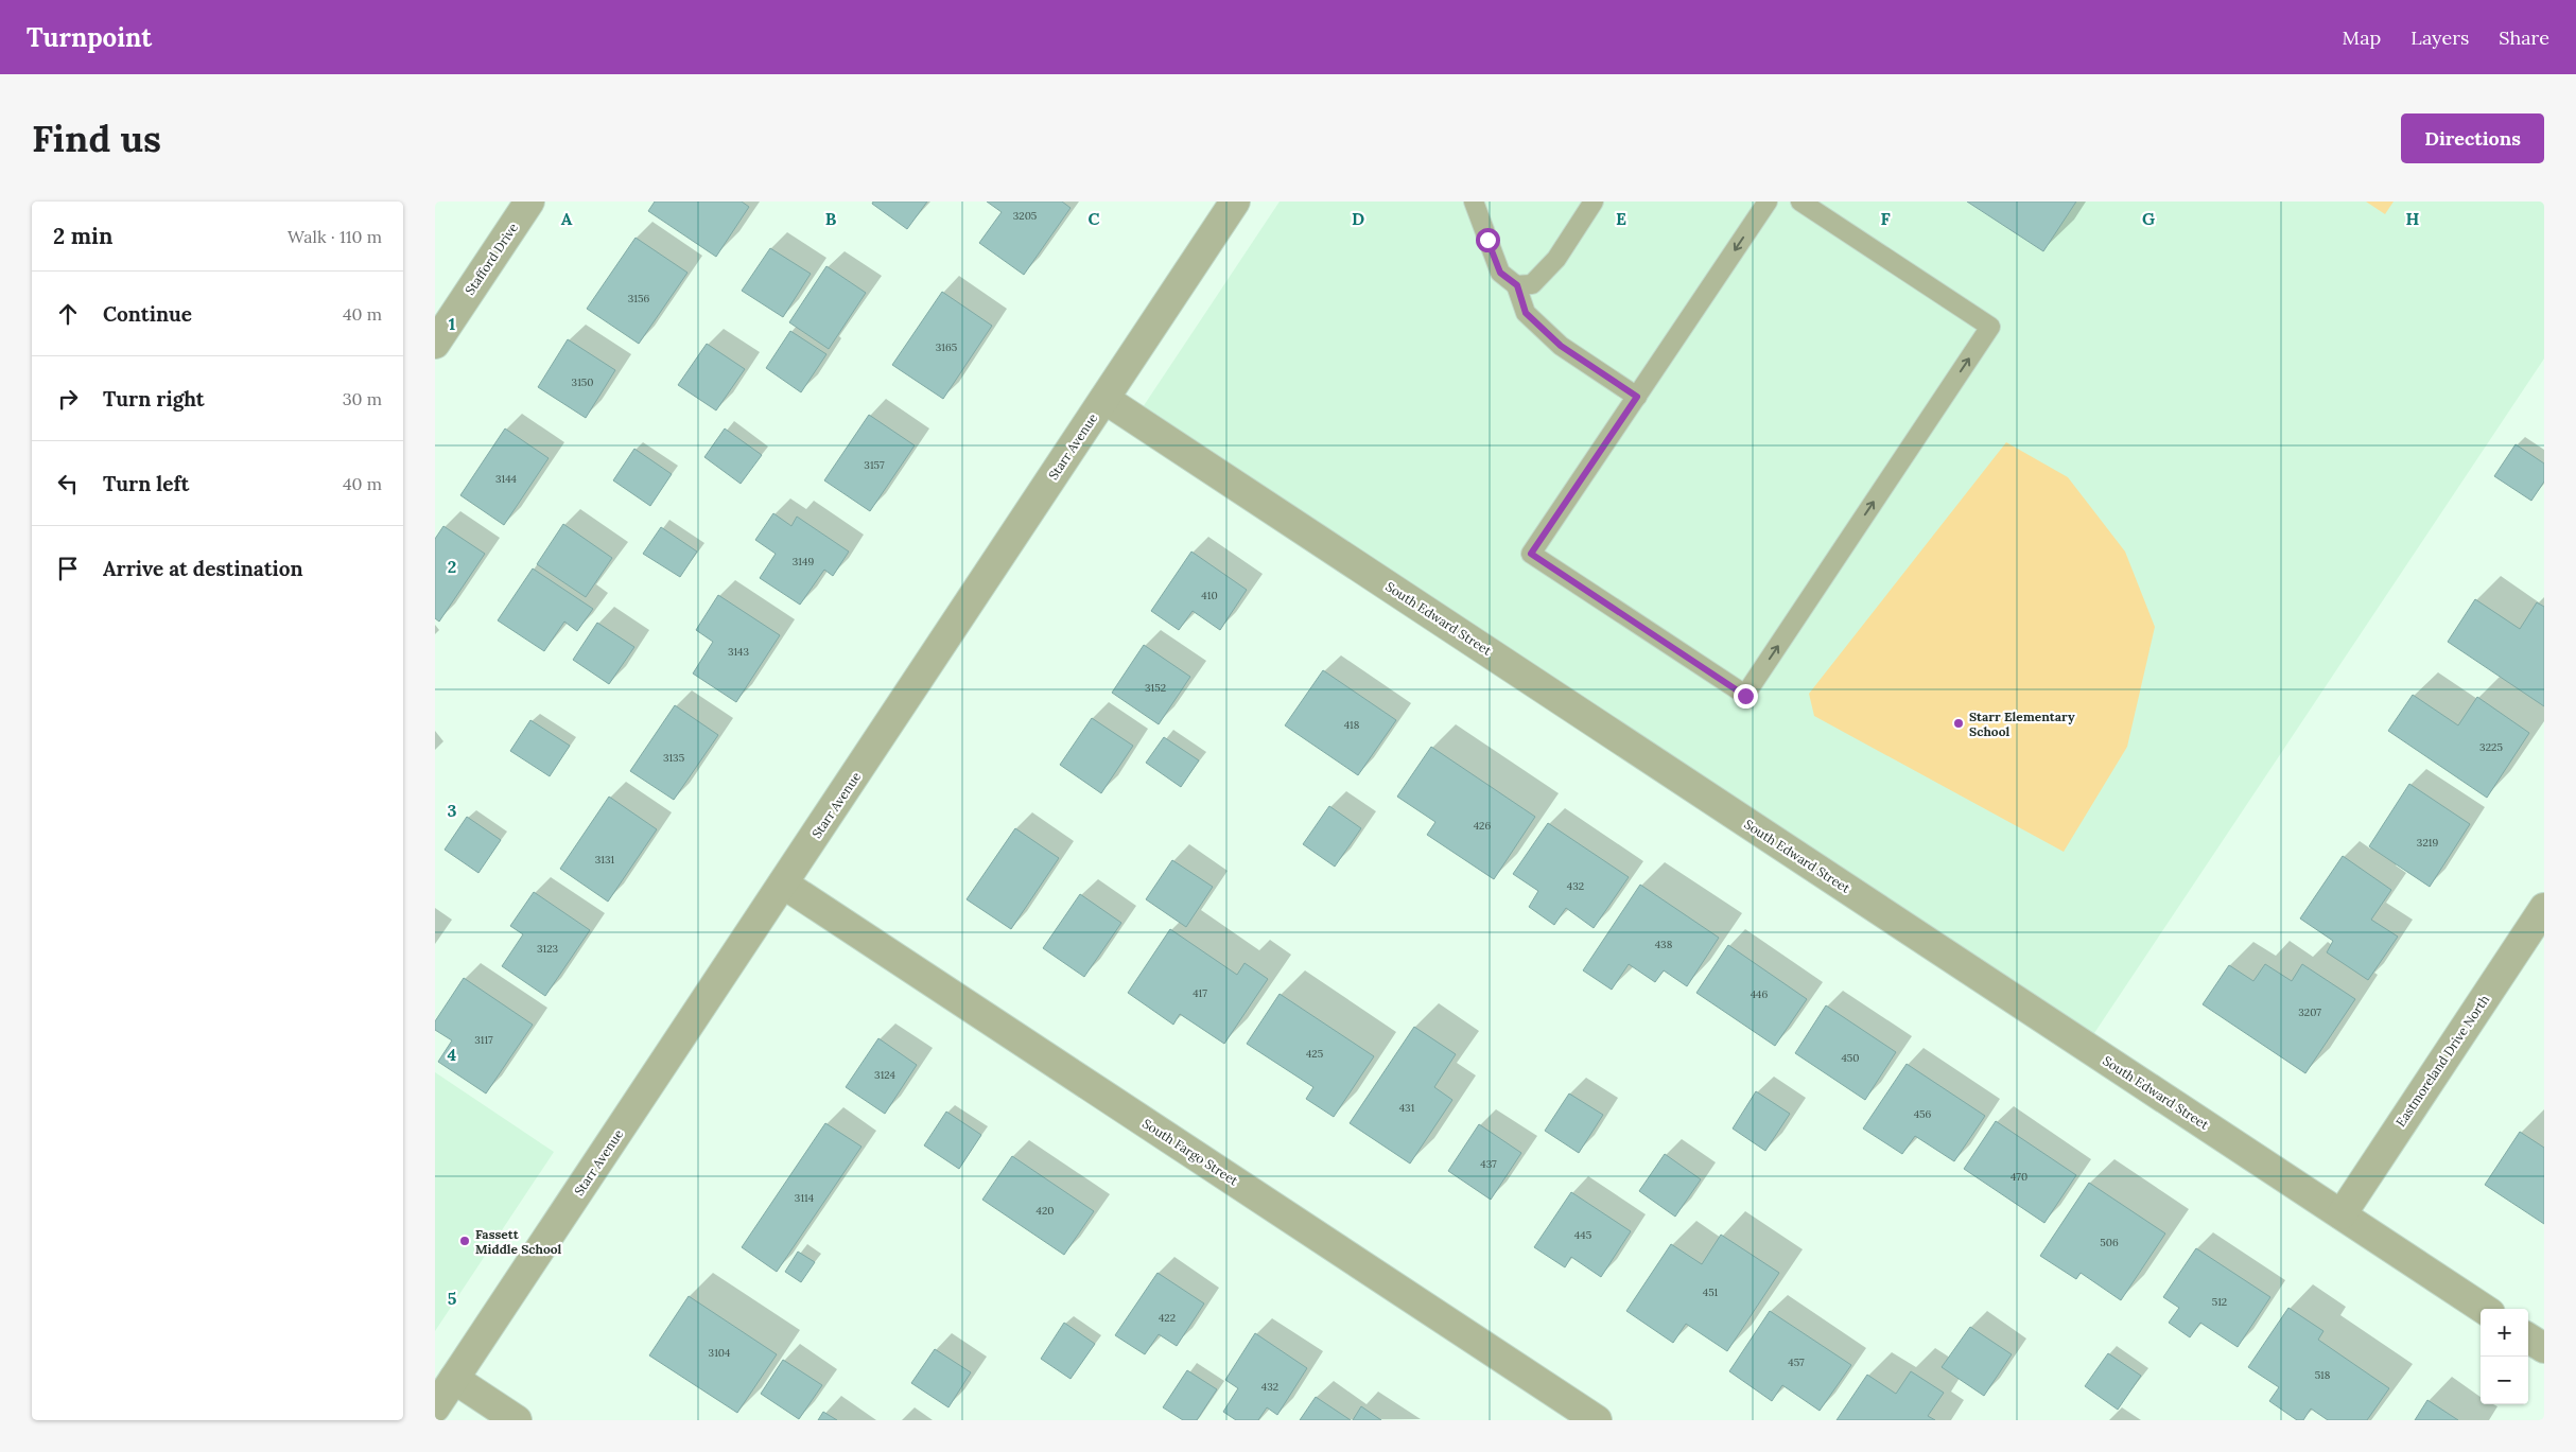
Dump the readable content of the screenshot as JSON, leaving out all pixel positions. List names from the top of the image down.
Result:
{
  "streets": {
    "street": [
      "Stafford Drive",
      "Starr Avenue",
      "South Edward Street",
      "Eastmoreland Drive North",
      "South Fargo Street"
    ]
  },
  "crossings": [
    ["Starr Avenue", "South Edward Street"],
    ["Starr Avenue", "South Fargo Street"],
    ["South Edward Street", "Eastmoreland Drive North"]
  ],
  "places": ["Starr Elementary School", "Fassett Middle School"],
  "house_numbers": [
    "3205",
    "3156",
    "3165",
    "3150",
    "3157",
    "3144",
    "3149",
    "410",
    "3143",
    "3152",
    "418",
    "3225",
    "3135",
    "426",
    "3219",
    "3131",
    "432",
    "438",
    "3123",
    "417",
    "446",
    "3207",
    "3117",
    "425",
    "450",
    "3124",
    "431",
    "456",
    "437",
    "470",
    "3114",
    "420",
    "445",
    "506",
    "451",
    "512",
    "422",
    "3104",
    "457",
    "518",
    "432"
  ],
  "page": {
    "header": "Turnpoint",
    "nav": ["Map", "Layers", "Share"],
    "buttons": "Directions",
    "title": "Find us",
    "heading": ["2 min", "Walk · 110 m"],
    "list": [
      ["Continue", "40 m"],
      ["Turn right", "30 m"],
      ["Turn left", "40 m"],
      "Arrive at destination"
    ],
    "map_buttons": ["+", "−"]
  },
  "grid": {
    "columns": [
      "A",
      "B",
      "C",
      "D",
      "E",
      "F",
      "G",
      "H"
    ],
    "rows": [
      "1",
      "2",
      "3",
      "4",
      "5"
    ]
  }
}
